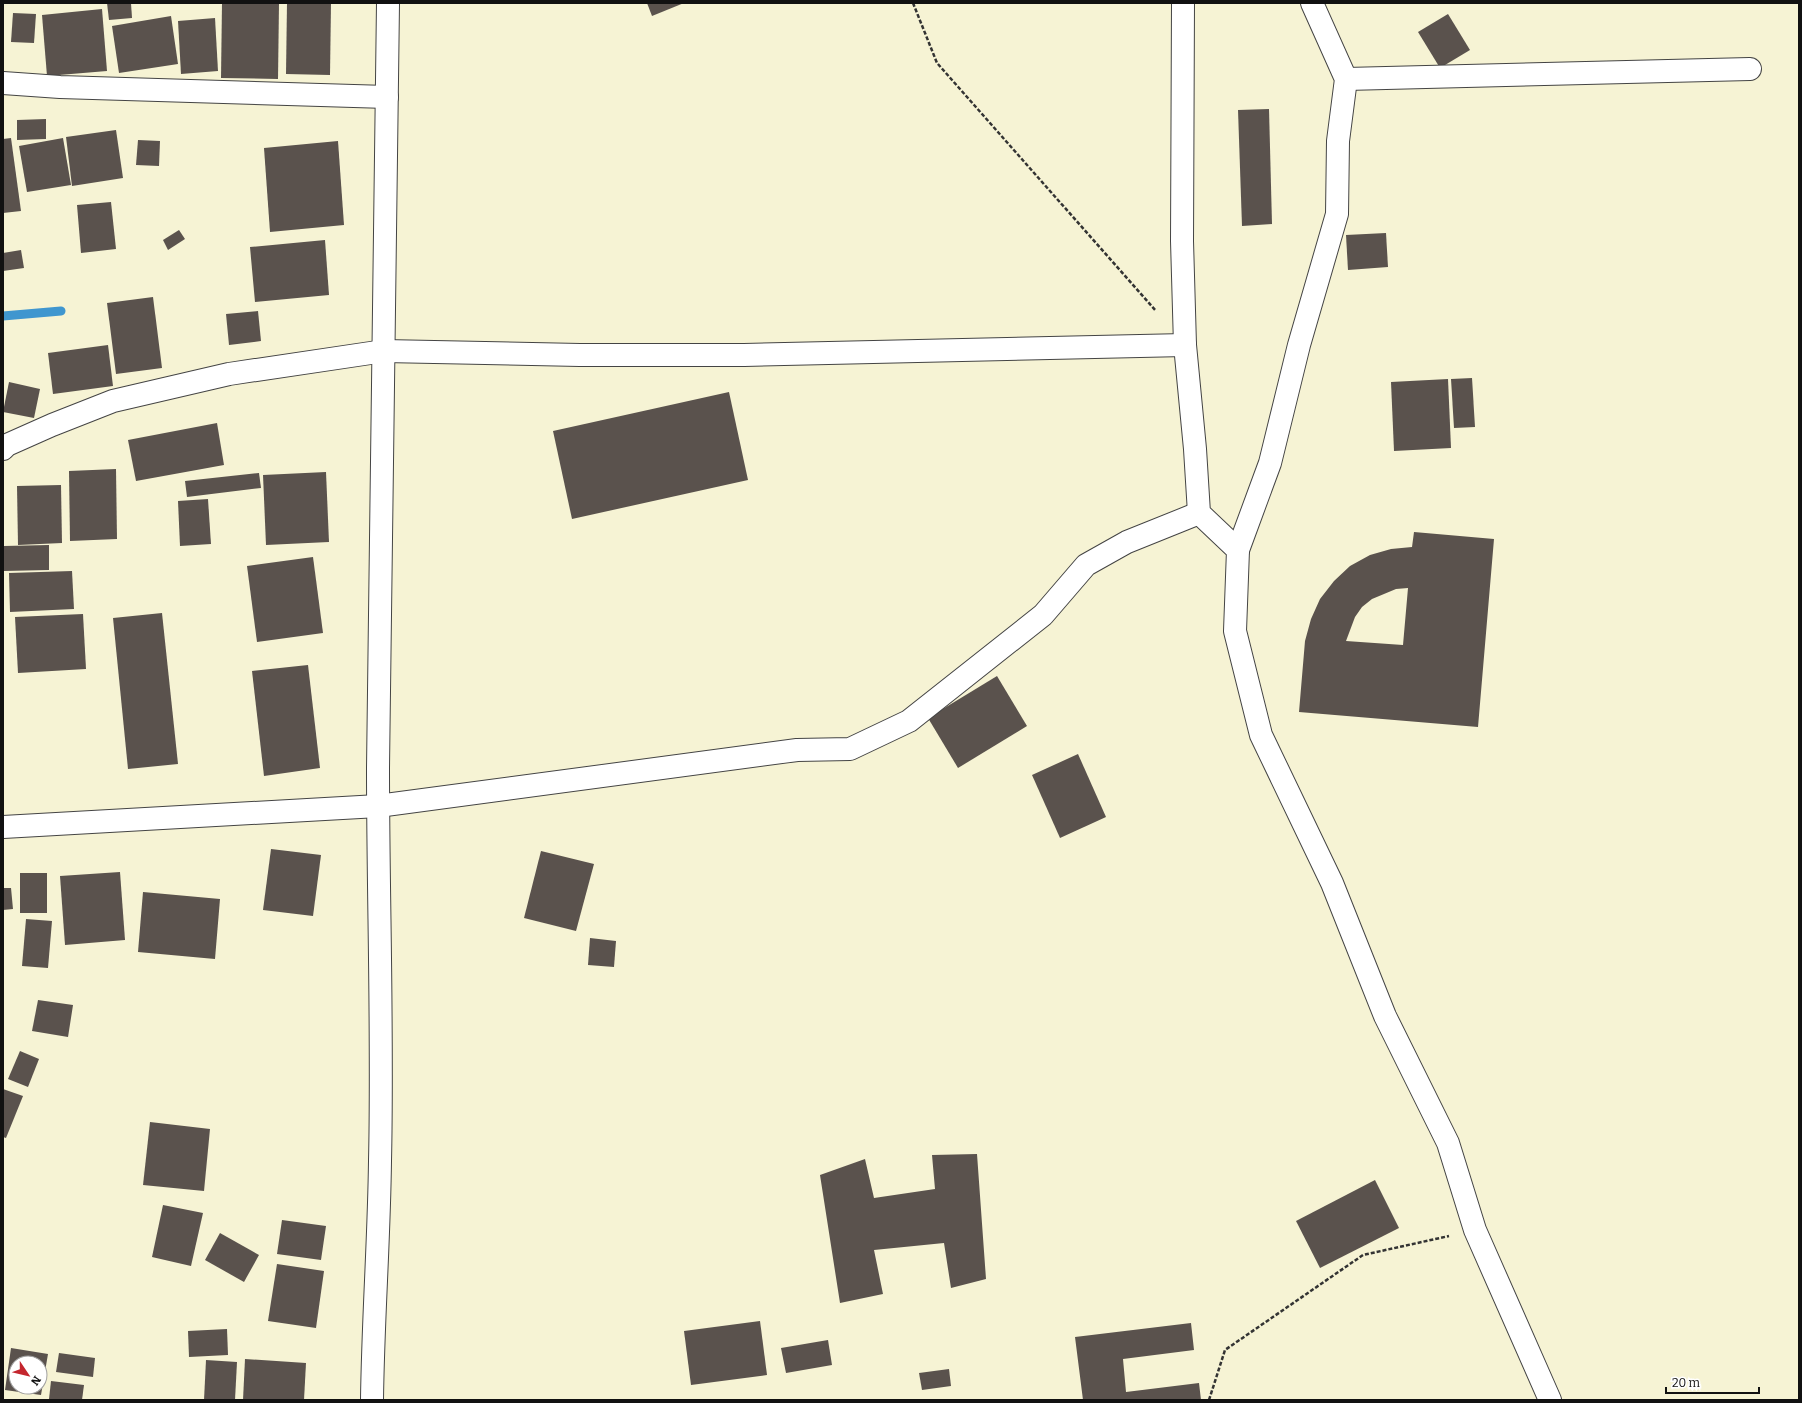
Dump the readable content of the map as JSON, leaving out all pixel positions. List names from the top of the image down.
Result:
{
  "scale_bar": "20 m",
  "north": "bottom right"
}
